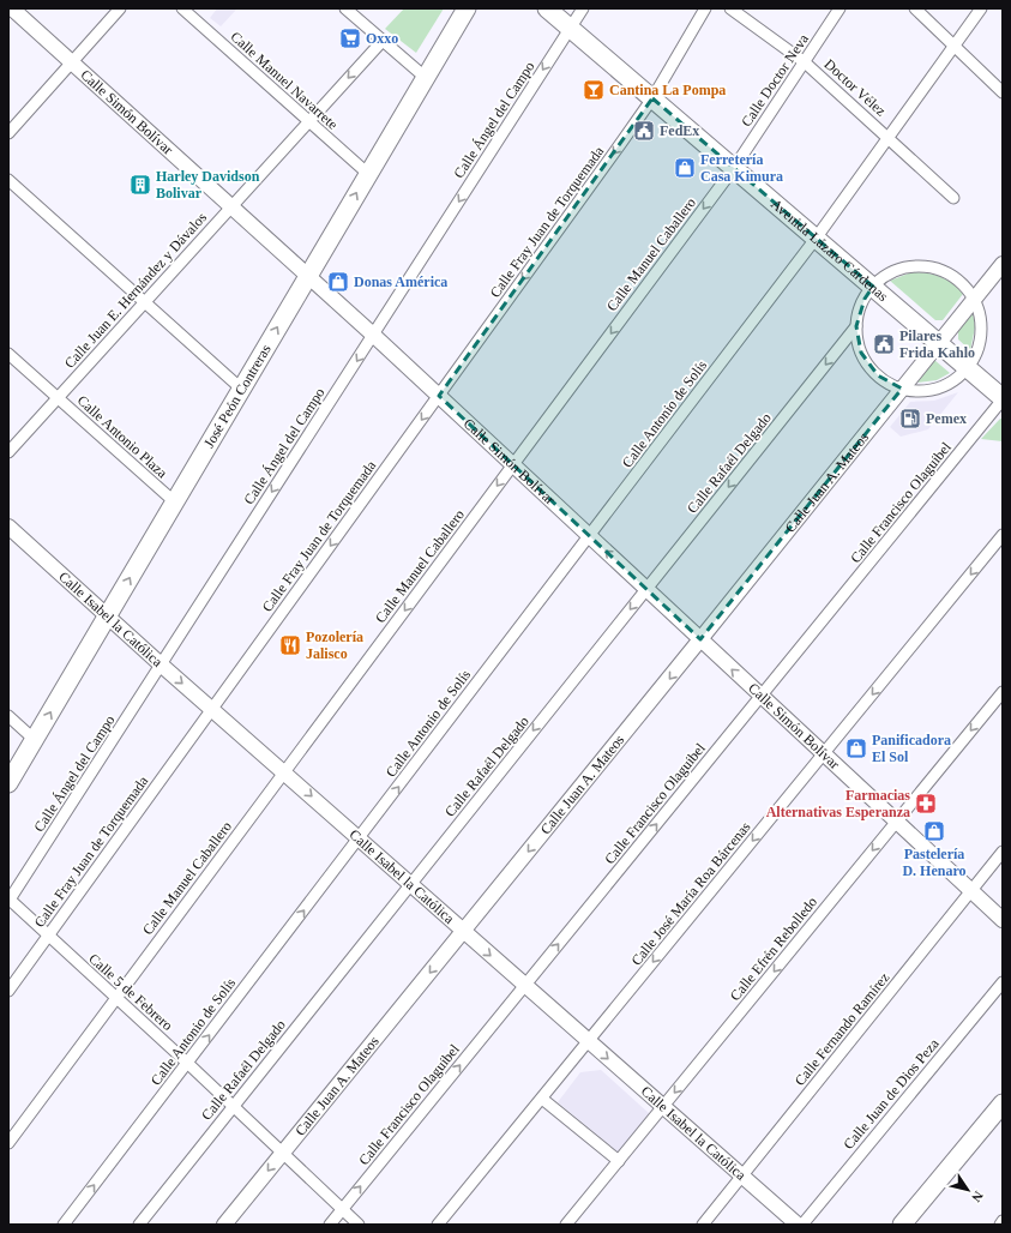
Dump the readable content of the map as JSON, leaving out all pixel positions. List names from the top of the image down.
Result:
{
  "streets": {
    "main road": ["Avenida Lázaro Cárdenas", "José Peón Contreras"],
    "street": [
      "Calle Manuel Navarrete",
      "Calle Doctor Neva",
      "Doctor Vélez",
      "Calle Simón Bolívar",
      "Calle Ángel del Campo",
      "Calle Fray Juan de Torquemada",
      "Calle Manuel Caballero",
      "Calle Juan E. Hernández y Dávalos",
      "Calle Antonio de Solís",
      "Calle Antonio Plaza",
      "Calle Rafaél Delgado",
      "Calle Juan A. Mateos",
      "Calle Francisco Olaguibel",
      "Calle Isabel la Católica",
      "Calle José María Roa Bárcenas",
      "Calle Efrén Rebolledo",
      "Calle 5 de Febrero",
      "Calle Fernando Ramírez",
      "Calle Juan de Dios Peza"
    ]
  },
  "crossings": [
    ["Calle Manuel Navarrete", "Calle Juan E. Hernández y Dávalos"],
    ["Calle Manuel Navarrete", "José Peón Contreras"],
    ["Calle Doctor Neva", "Doctor Vélez"],
    ["Calle Doctor Neva", "Avenida Lázaro Cárdenas"],
    ["Calle Doctor Neva", "Calle Manuel Caballero"],
    ["Doctor Vélez", "Calle Antonio de Solís"],
    ["Calle Simón Bolívar", "Calle Ángel del Campo"],
    ["Calle Simón Bolívar", "Calle Fray Juan de Torquemada"],
    ["Calle Simón Bolívar", "Calle Manuel Caballero"],
    ["Calle Simón Bolívar", "Calle Juan E. Hernández y Dávalos"],
    ["Calle Simón Bolívar", "José Peón Contreras"],
    ["Calle Simón Bolívar", "Calle Antonio de Solís"],
    ["Calle Simón Bolívar", "Calle Rafaél Delgado"],
    ["Calle Simón Bolívar", "Calle Juan A. Mateos"],
    ["Calle Simón Bolívar", "Calle Francisco Olaguibel"],
    ["Calle Simón Bolívar", "Calle José María Roa Bárcenas"],
    ["Calle Simón Bolívar", "Calle Efrén Rebolledo"],
    ["Calle Simón Bolívar", "Calle Fernando Ramírez"],
    ["Calle Ángel del Campo", "Avenida Lázaro Cárdenas"],
    ["Calle Ángel del Campo", "Calle Isabel la Católica"],
    ["Calle Ángel del Campo", "Calle 5 de Febrero"],
    ["Calle Fray Juan de Torquemada", "Avenida Lázaro Cárdenas"],
    ["Calle Fray Juan de Torquemada", "Calle Isabel la Católica"],
    ["Calle Fray Juan de Torquemada", "Calle 5 de Febrero"],
    ["Avenida Lázaro Cárdenas", "Calle Manuel Caballero"],
    ["Avenida Lázaro Cárdenas", "Calle Antonio de Solís"],
    ["Avenida Lázaro Cárdenas", "Calle Juan A. Mateos"],
    ["Avenida Lázaro Cárdenas", "Calle Francisco Olaguibel"],
    ["Calle Manuel Caballero", "Calle Isabel la Católica"],
    ["Calle Manuel Caballero", "Calle 5 de Febrero"],
    ["Calle Juan E. Hernández y Dávalos", "Calle Antonio Plaza"],
    ["José Peón Contreras", "Calle Antonio Plaza"],
    ["José Peón Contreras", "Calle Isabel la Católica"],
    ["Calle Antonio de Solís", "Calle Isabel la Católica"],
    ["Calle Antonio de Solís", "Calle 5 de Febrero"],
    ["Calle Rafaél Delgado", "Calle Isabel la Católica"],
    ["Calle Rafaél Delgado", "Calle 5 de Febrero"],
    ["Calle Juan A. Mateos", "Calle Isabel la Católica"],
    ["Calle Juan A. Mateos", "Calle 5 de Febrero"],
    ["Calle Francisco Olaguibel", "Calle Isabel la Católica"],
    ["Calle Francisco Olaguibel", "Calle 5 de Febrero"],
    ["Calle Isabel la Católica", "Calle José María Roa Bárcenas"],
    ["Calle Isabel la Católica", "Calle Efrén Rebolledo"],
    ["Calle Isabel la Católica", "Calle Fernando Ramírez"]
  ],
  "one_way": [
    "Calle Ángel del Campo",
    "Calle Fray Juan de Torquemada",
    "Calle Manuel Caballero",
    "José Peón Contreras",
    "Calle Antonio de Solís",
    "Calle Rafaél Delgado",
    "Calle Juan A. Mateos",
    "Calle Francisco Olaguibel",
    "Calle José María Roa Bárcenas",
    "Calle Efrén Rebolledo"
  ],
  "places": {
    "supermarket": ["Oxxo"],
    "bar": ["Cantina La Pompa"],
    "public building": ["FedEx", "Pilares Frida Kahlo"],
    "shop": [
      "Ferretería Casa Kimura",
      "Donas América",
      "Panificadora El Sol",
      "Pastelería D. Henaro"
    ],
    "building": ["Harley Davidson Bolivar"],
    "fuel station": ["Pemex"],
    "restaurant": ["Pozolería Jalisco"],
    "pharmacy": ["Farmacias Alternativas Esperanza"]
  },
  "north": "bottom right"
}
